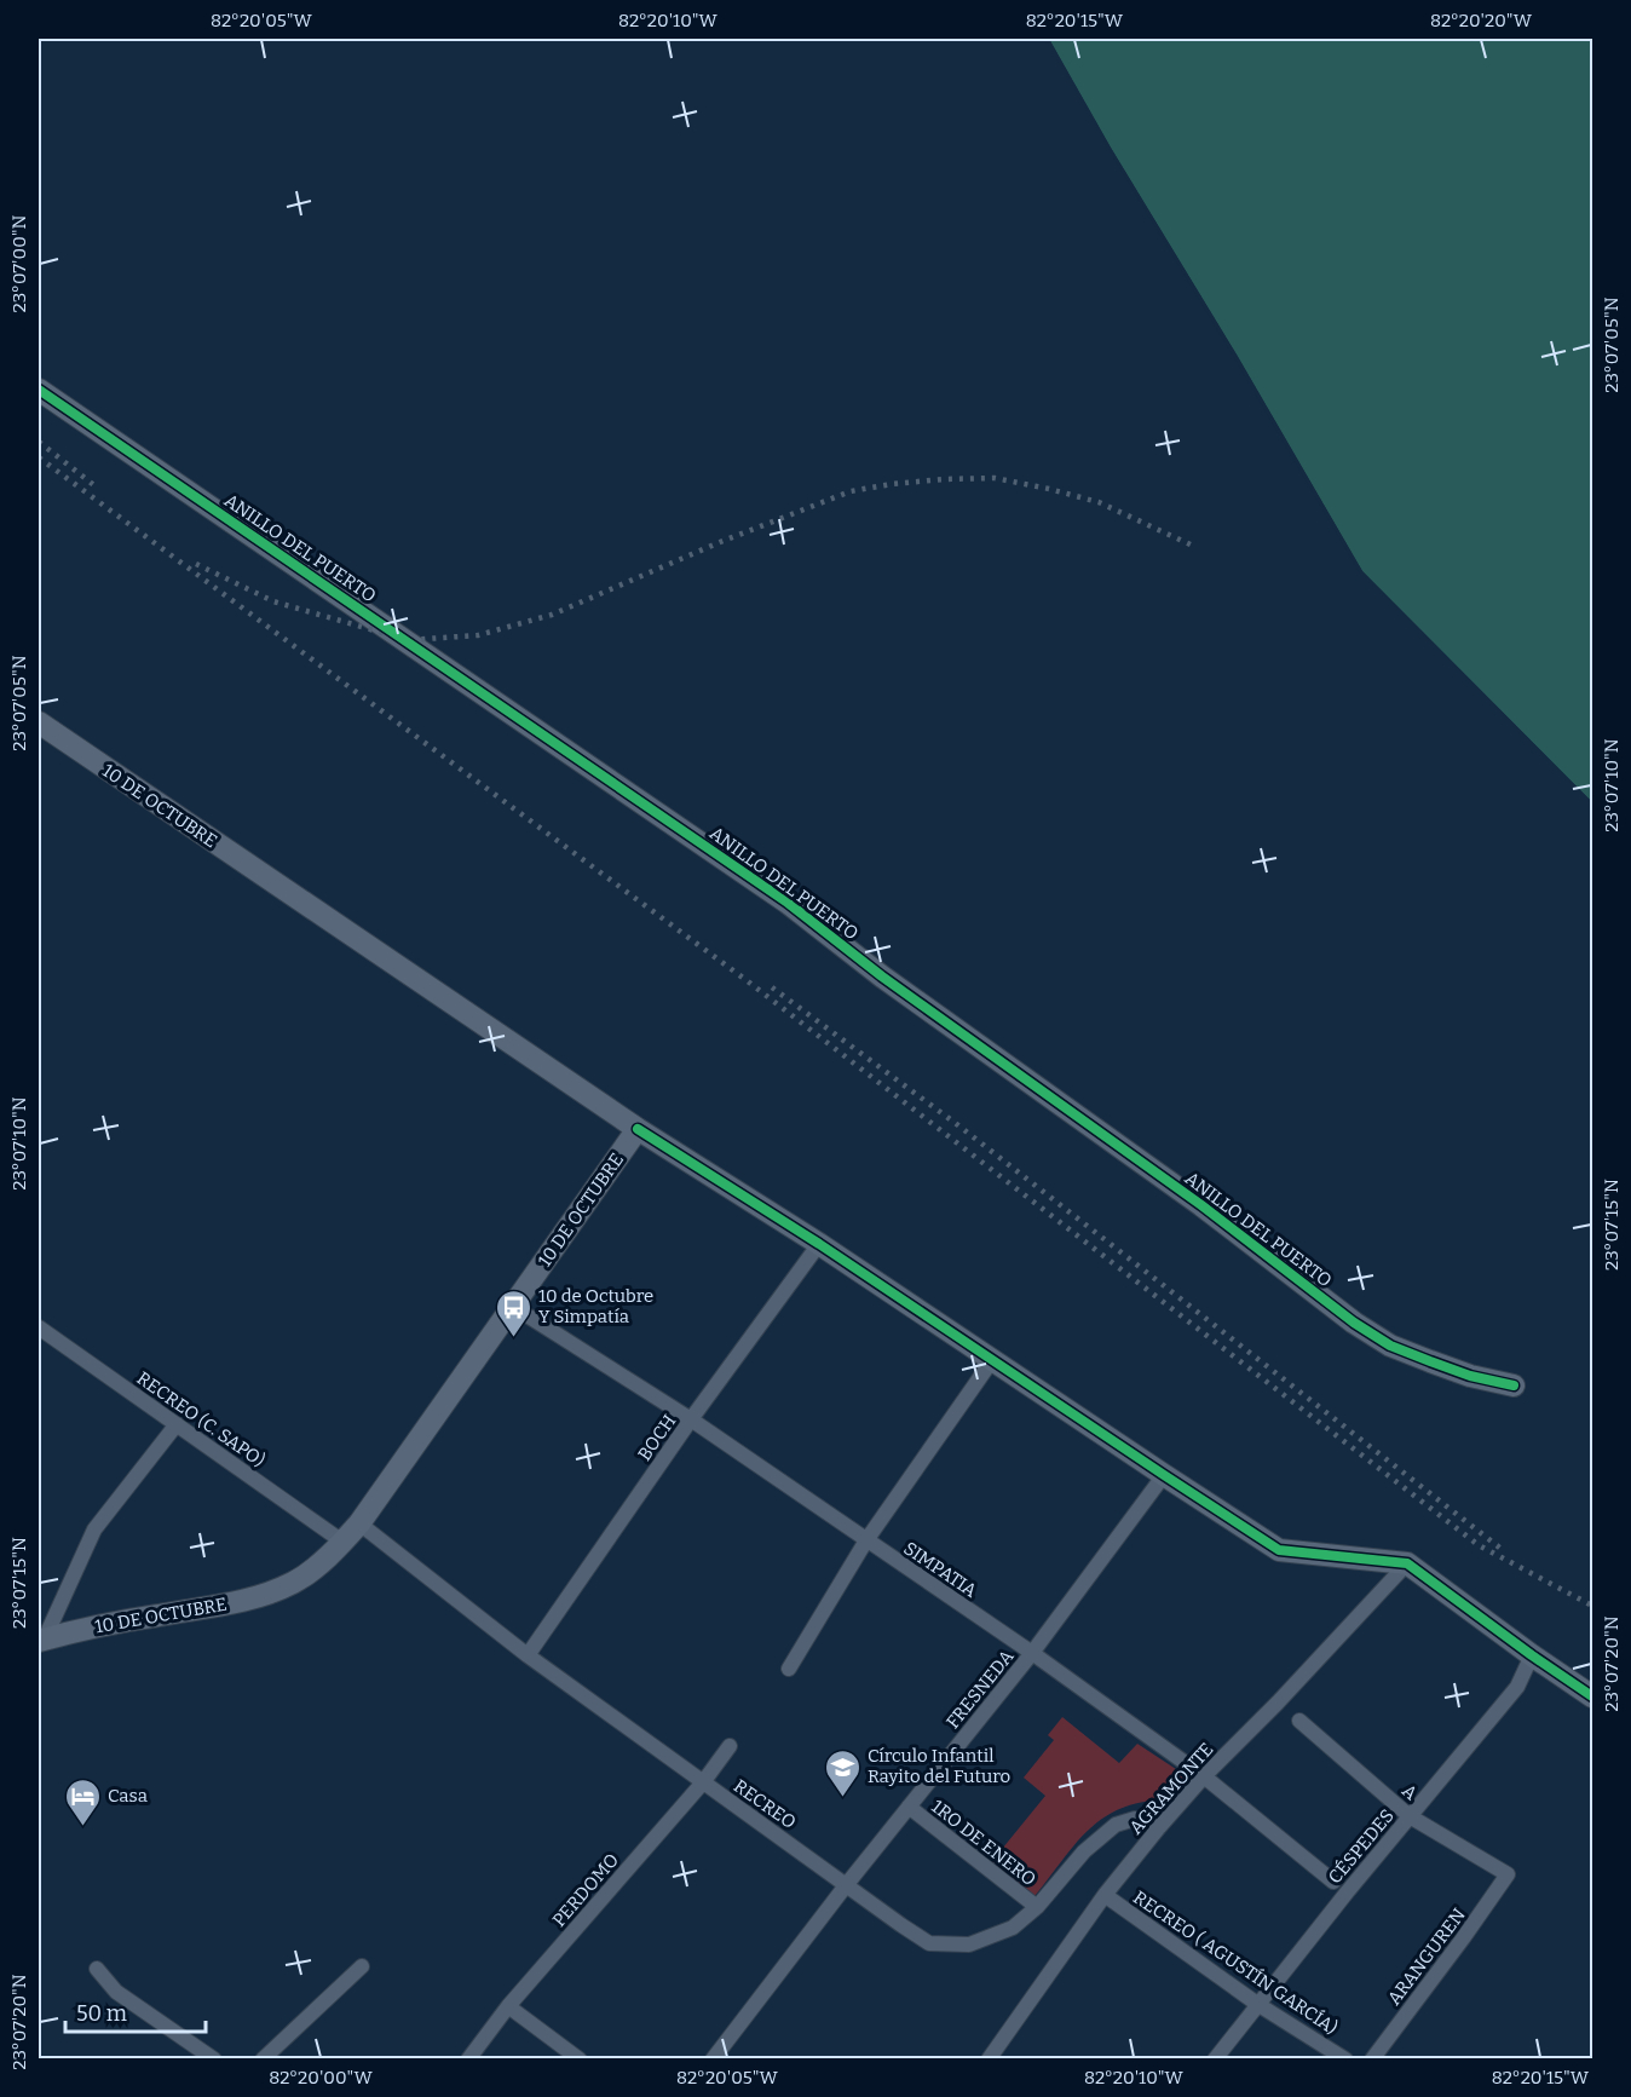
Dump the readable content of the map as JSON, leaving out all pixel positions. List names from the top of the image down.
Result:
{
  "streets": {
    "street": [
      "ANILLO DEL PUERTO",
      "10 DE OCTUBRE",
      "RECREO (C. SAPO)",
      "BOCH",
      "SIMPATIA",
      "FRESNEDA",
      "AGRAMONTE",
      "A",
      "RECREO",
      "1RO DE ENERO",
      "CÉSPEDES",
      "PERDOMO",
      "ARANGUREN",
      "RECREO ( AGUSTÍN GARCÍA)"
    ]
  },
  "crossings": [
    ["10 DE OCTUBRE", "RECREO (C. SAPO)"],
    ["10 DE OCTUBRE", "SIMPATIA"],
    ["10 DE OCTUBRE", "RECREO"],
    ["BOCH", "SIMPATIA"],
    ["BOCH", "RECREO"],
    ["SIMPATIA", "FRESNEDA"],
    ["SIMPATIA", "AGRAMONTE"],
    ["FRESNEDA", "RECREO"],
    ["FRESNEDA", "1RO DE ENERO"],
    ["AGRAMONTE", "RECREO"],
    ["AGRAMONTE", "RECREO ( AGUSTÍN GARCÍA)"],
    ["A", "CÉSPEDES"],
    ["A", "ARANGUREN"],
    ["RECREO", "1RO DE ENERO"],
    ["RECREO", "PERDOMO"],
    ["CÉSPEDES", "RECREO ( AGUSTÍN GARCÍA)"]
  ],
  "places": {
    "bus stop": ["10 de Octubre Y Simpatía"],
    "school or university": ["Círculo Infantil Rayito del Futuro"],
    "hotel": ["Casa"]
  },
  "scale_bar": "50 m",
  "coordinates": [
    "82°20'05\"W",
    "82°20'10\"W",
    "82°20'15\"W",
    "82°20'20\"W",
    "23°07'00\"N",
    "23°07'05\"N",
    "23°07'10\"N",
    "23°07'15\"N",
    "23°07'20\"N",
    "82°20'00\"W"
  ]
}
